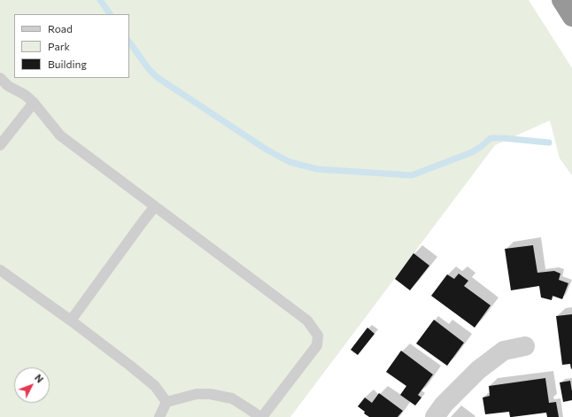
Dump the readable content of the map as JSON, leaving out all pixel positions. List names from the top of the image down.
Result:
{
  "legend": ["Road", "Park", "Building"],
  "north": "top right"
}
